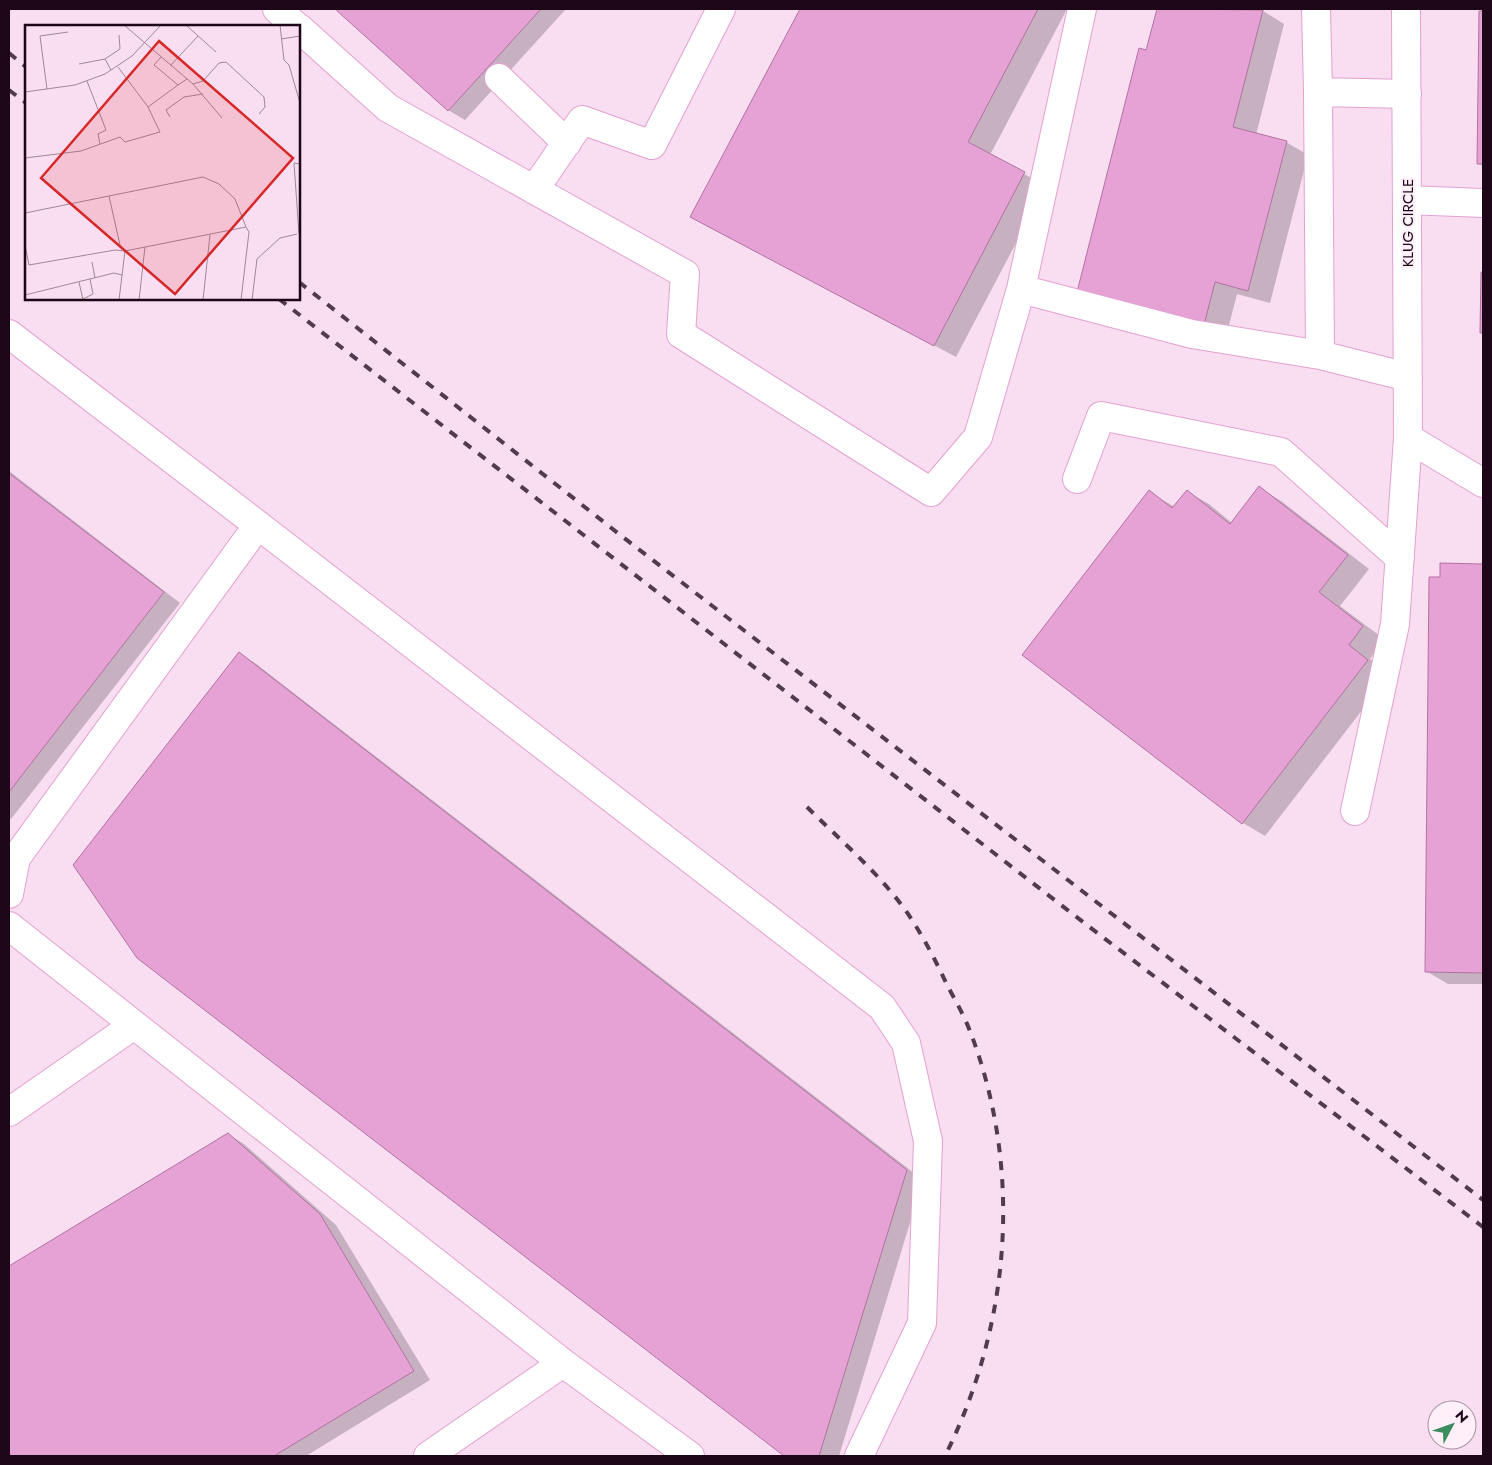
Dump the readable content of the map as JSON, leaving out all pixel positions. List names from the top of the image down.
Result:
{
  "streets": {
    "street": ["KLUG CIRCLE"]
  },
  "north": "top right"
}
